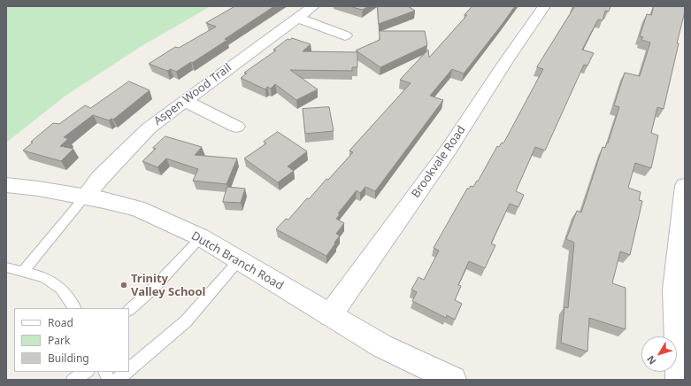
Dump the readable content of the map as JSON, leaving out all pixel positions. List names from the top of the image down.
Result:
{
  "streets": {
    "street": ["Aspen Wood Trail", "Brookvale Road", "Dutch Branch Road"]
  },
  "crossings": [
    ["Aspen Wood Trail", "Dutch Branch Road"],
    ["Brookvale Road", "Dutch Branch Road"]
  ],
  "places": ["Trinity Valley School"],
  "legend": ["Road", "Park", "Building"],
  "north": "bottom left"
}
